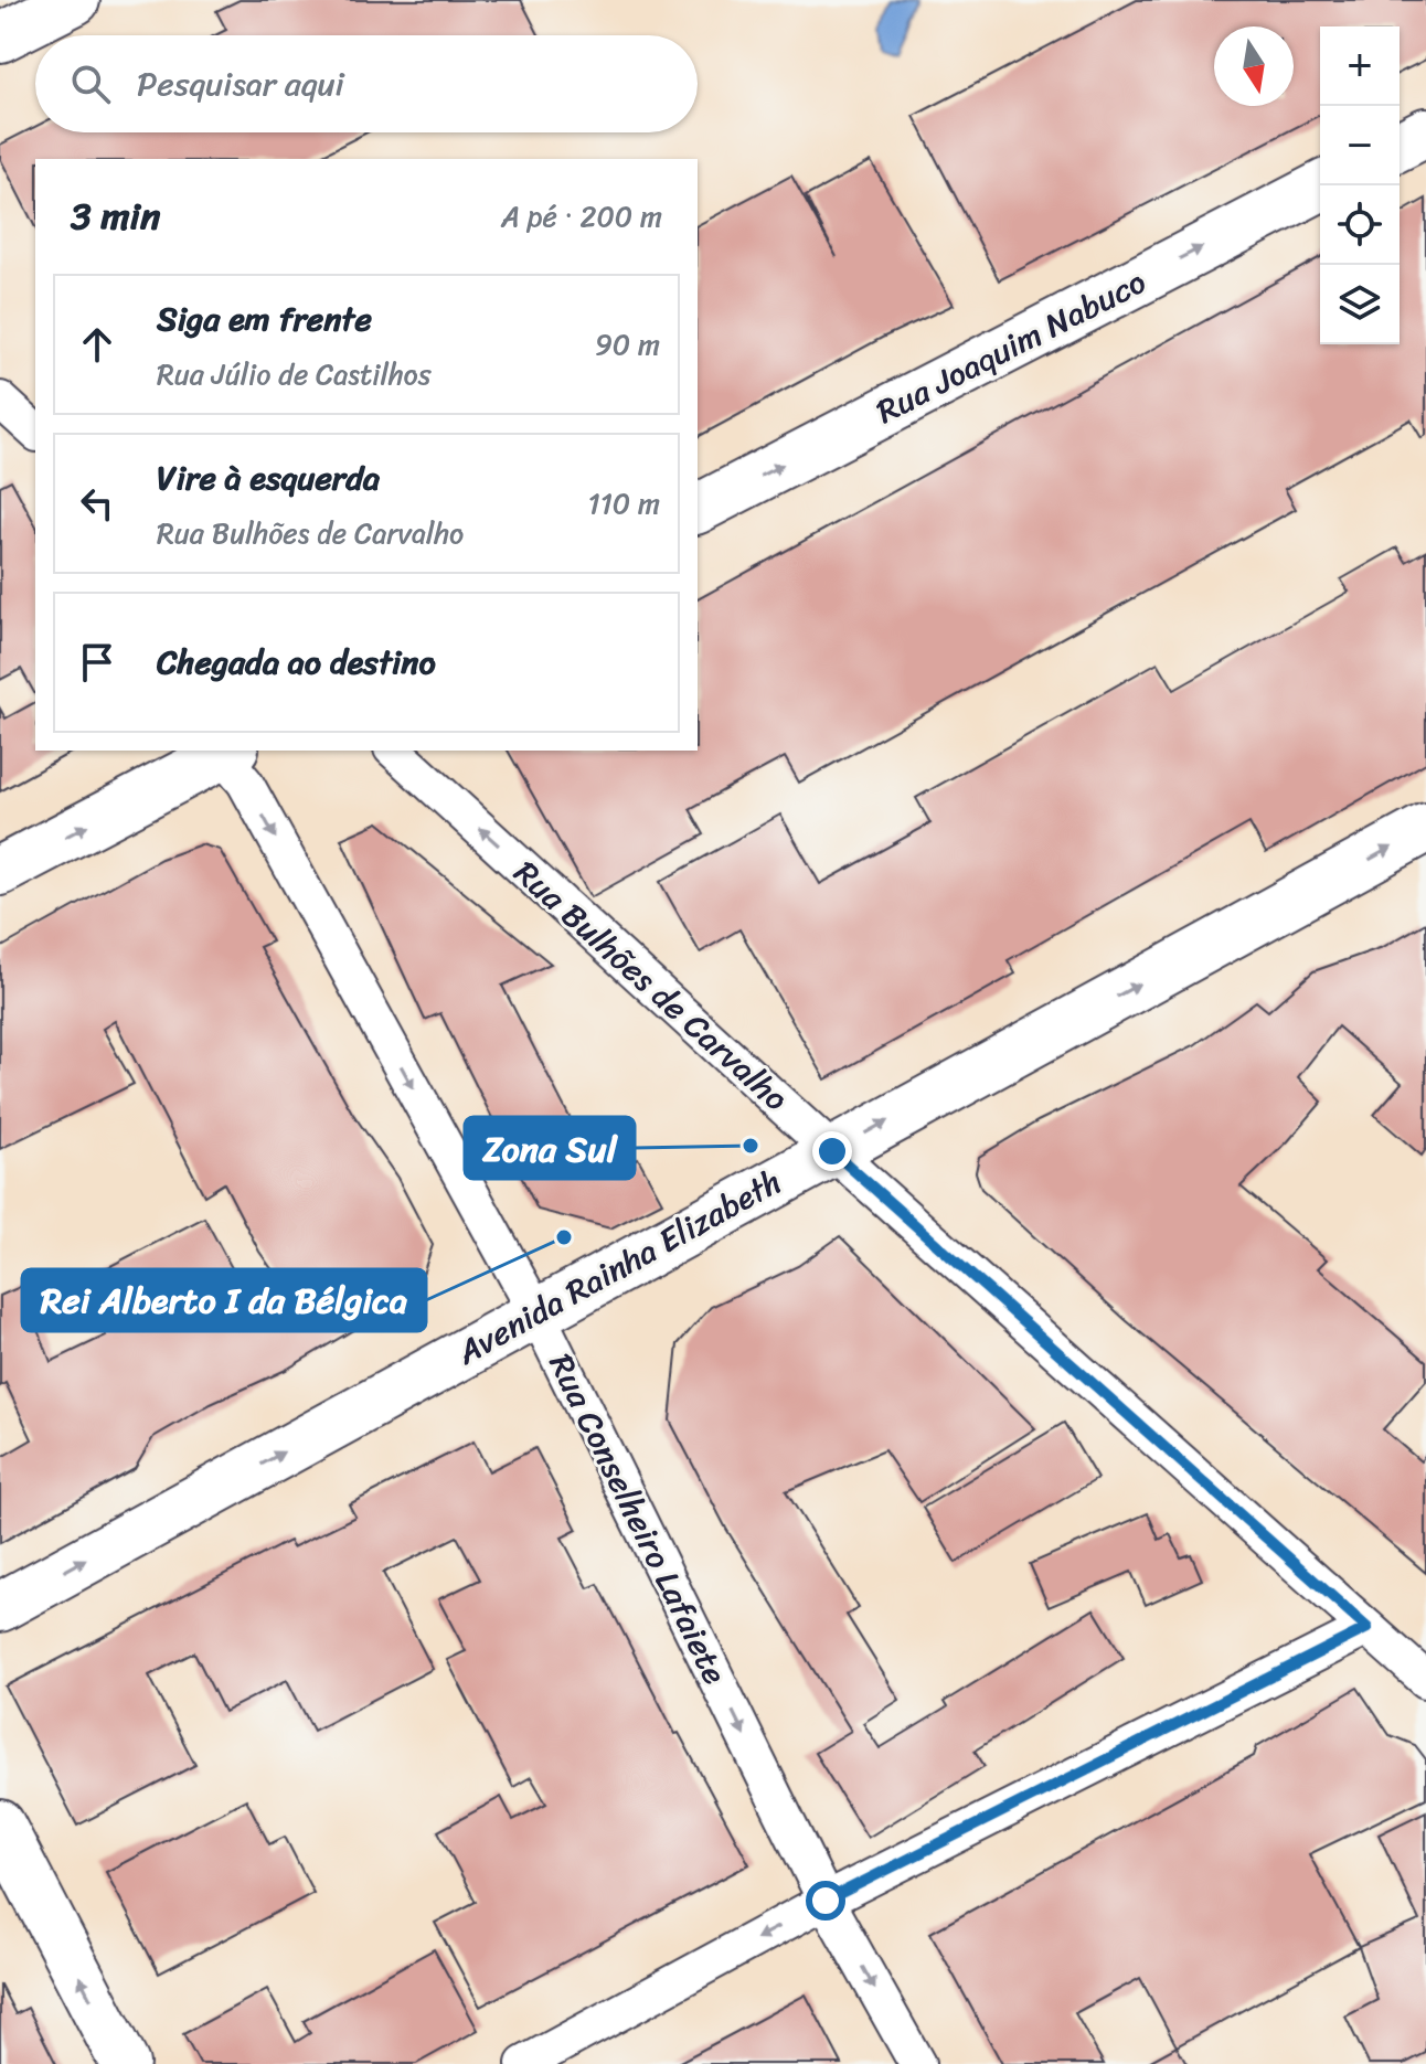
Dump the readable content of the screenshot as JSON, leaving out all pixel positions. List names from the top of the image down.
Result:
{
  "streets": {
    "main road": ["Rua Joaquim Nabuco", "Avenida Rainha Elizabeth"],
    "street": ["Rua Bulhões de Carvalho", "Rua Conselheiro Lafaiete"]
  },
  "crossings": [
    ["Rua Bulhões de Carvalho", "Avenida Rainha Elizabeth"],
    ["Avenida Rainha Elizabeth", "Rua Conselheiro Lafaiete"]
  ],
  "one_way": [
    "Rua Joaquim Nabuco",
    "Rua Bulhões de Carvalho",
    "Avenida Rainha Elizabeth",
    "Rua Conselheiro Lafaiete"
  ],
  "places": ["Zona Sul", "Rei Alberto I da Bélgica"],
  "north": "bottom",
  "page": {
    "map_buttons": ["+", "−"],
    "search": "Pesquisar aqui",
    "heading": ["3 min", "A pé · 200 m"],
    "list": [
      ["Siga em frente", "Rua Júlio de Castilhos", "90 m"],
      ["Vire à esquerda", "Rua Bulhões de Carvalho", "110 m"],
      "Chegada ao destino"
    ]
  }
}
